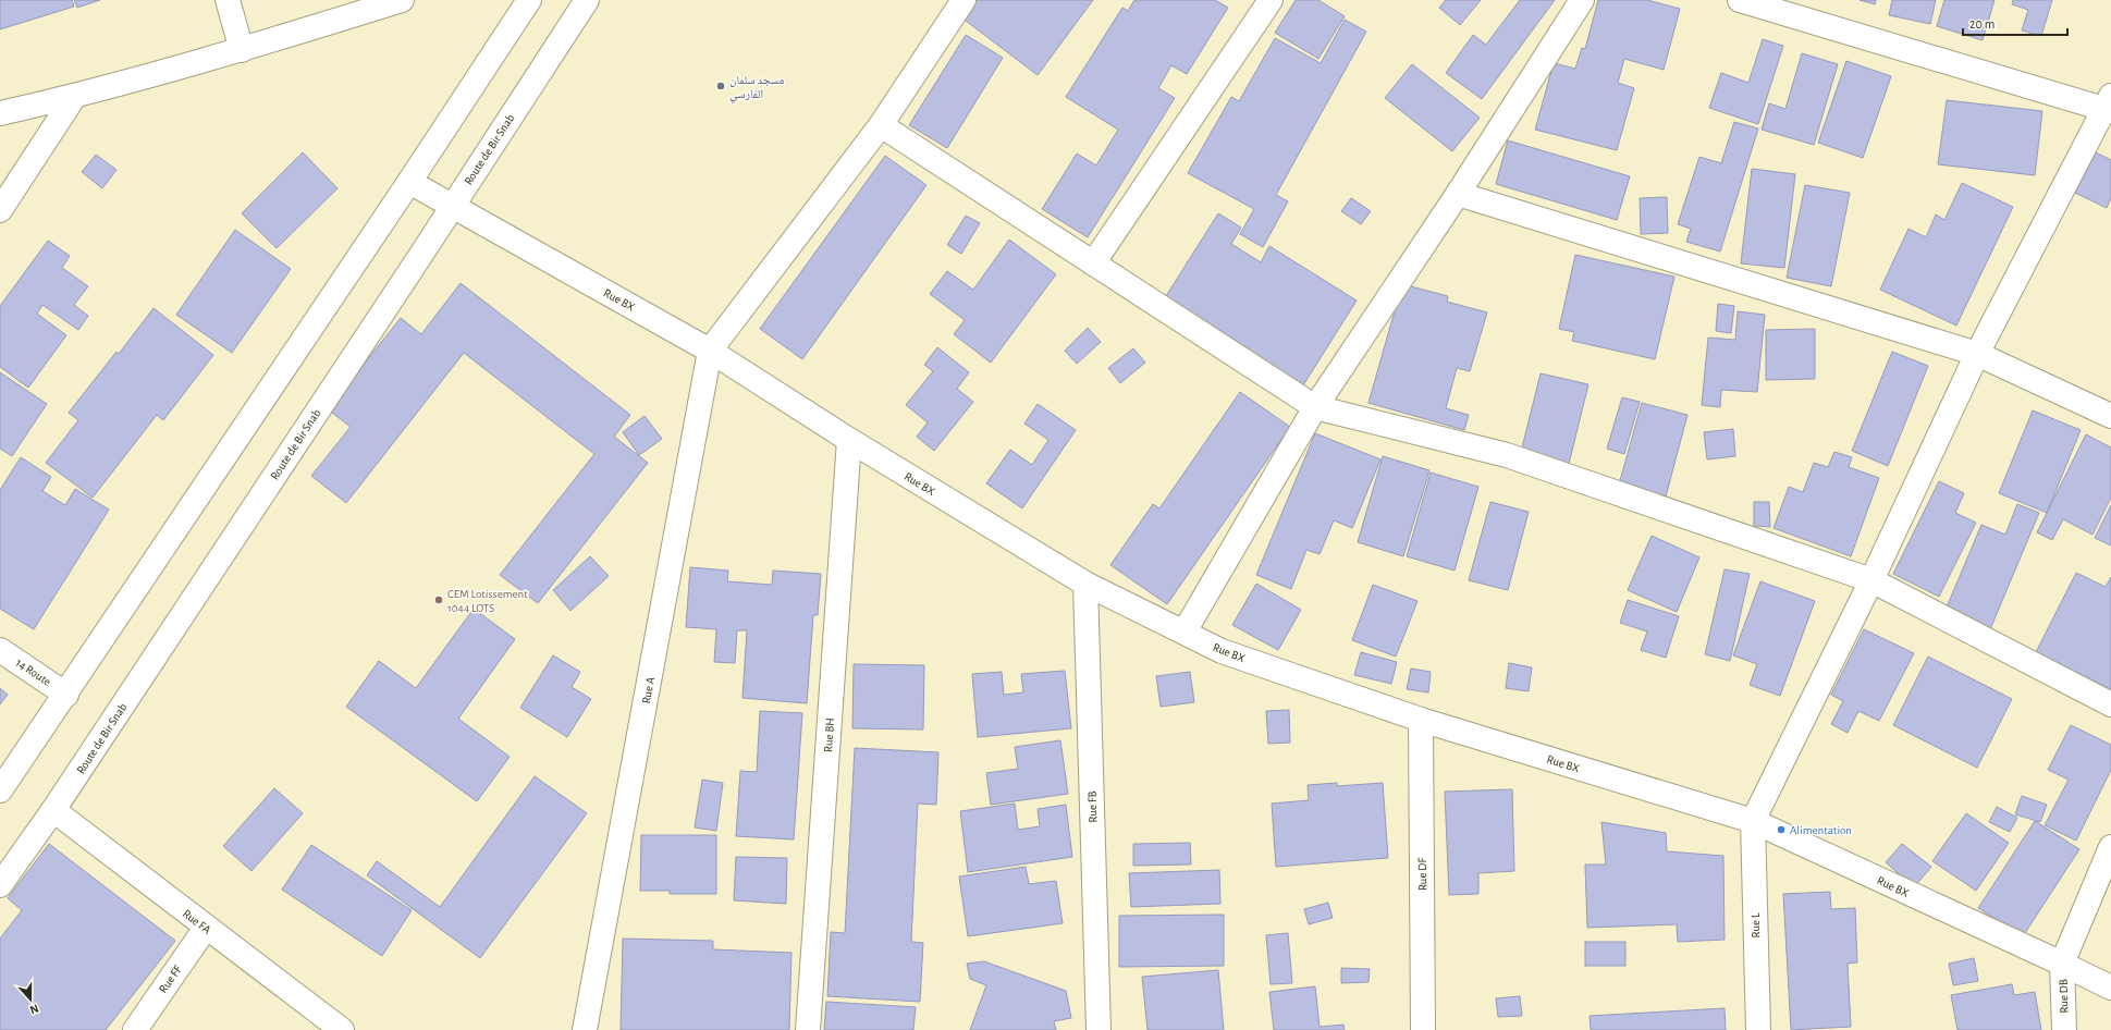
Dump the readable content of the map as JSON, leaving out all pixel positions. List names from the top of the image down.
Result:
{
  "streets": {
    "street": [
      "Route de Bir Snab",
      "Rue BX",
      "14 Route",
      "Rue A",
      "Rue BH",
      "Rue FB",
      "Rue DF",
      "Rue FA",
      "Rue L",
      "Rue FF",
      "Rue DB"
    ]
  },
  "crossings": [
    ["Route de Bir Snab", "Rue BX"],
    ["Route de Bir Snab", "Rue FA"],
    ["Rue BX", "Rue A"],
    ["Rue BX", "Rue BH"],
    ["Rue BX", "Rue FB"],
    ["Rue BX", "Rue DF"],
    ["Rue BX", "Rue L"],
    ["Rue BX", "Rue DB"],
    ["Rue FA", "Rue FF"]
  ],
  "places": ["مسجد سلمان الفارسي", "CEM Lotissement 1044 LOTS", "Alimentation"],
  "scale_bar": "20 m",
  "north": "bottom"
}
